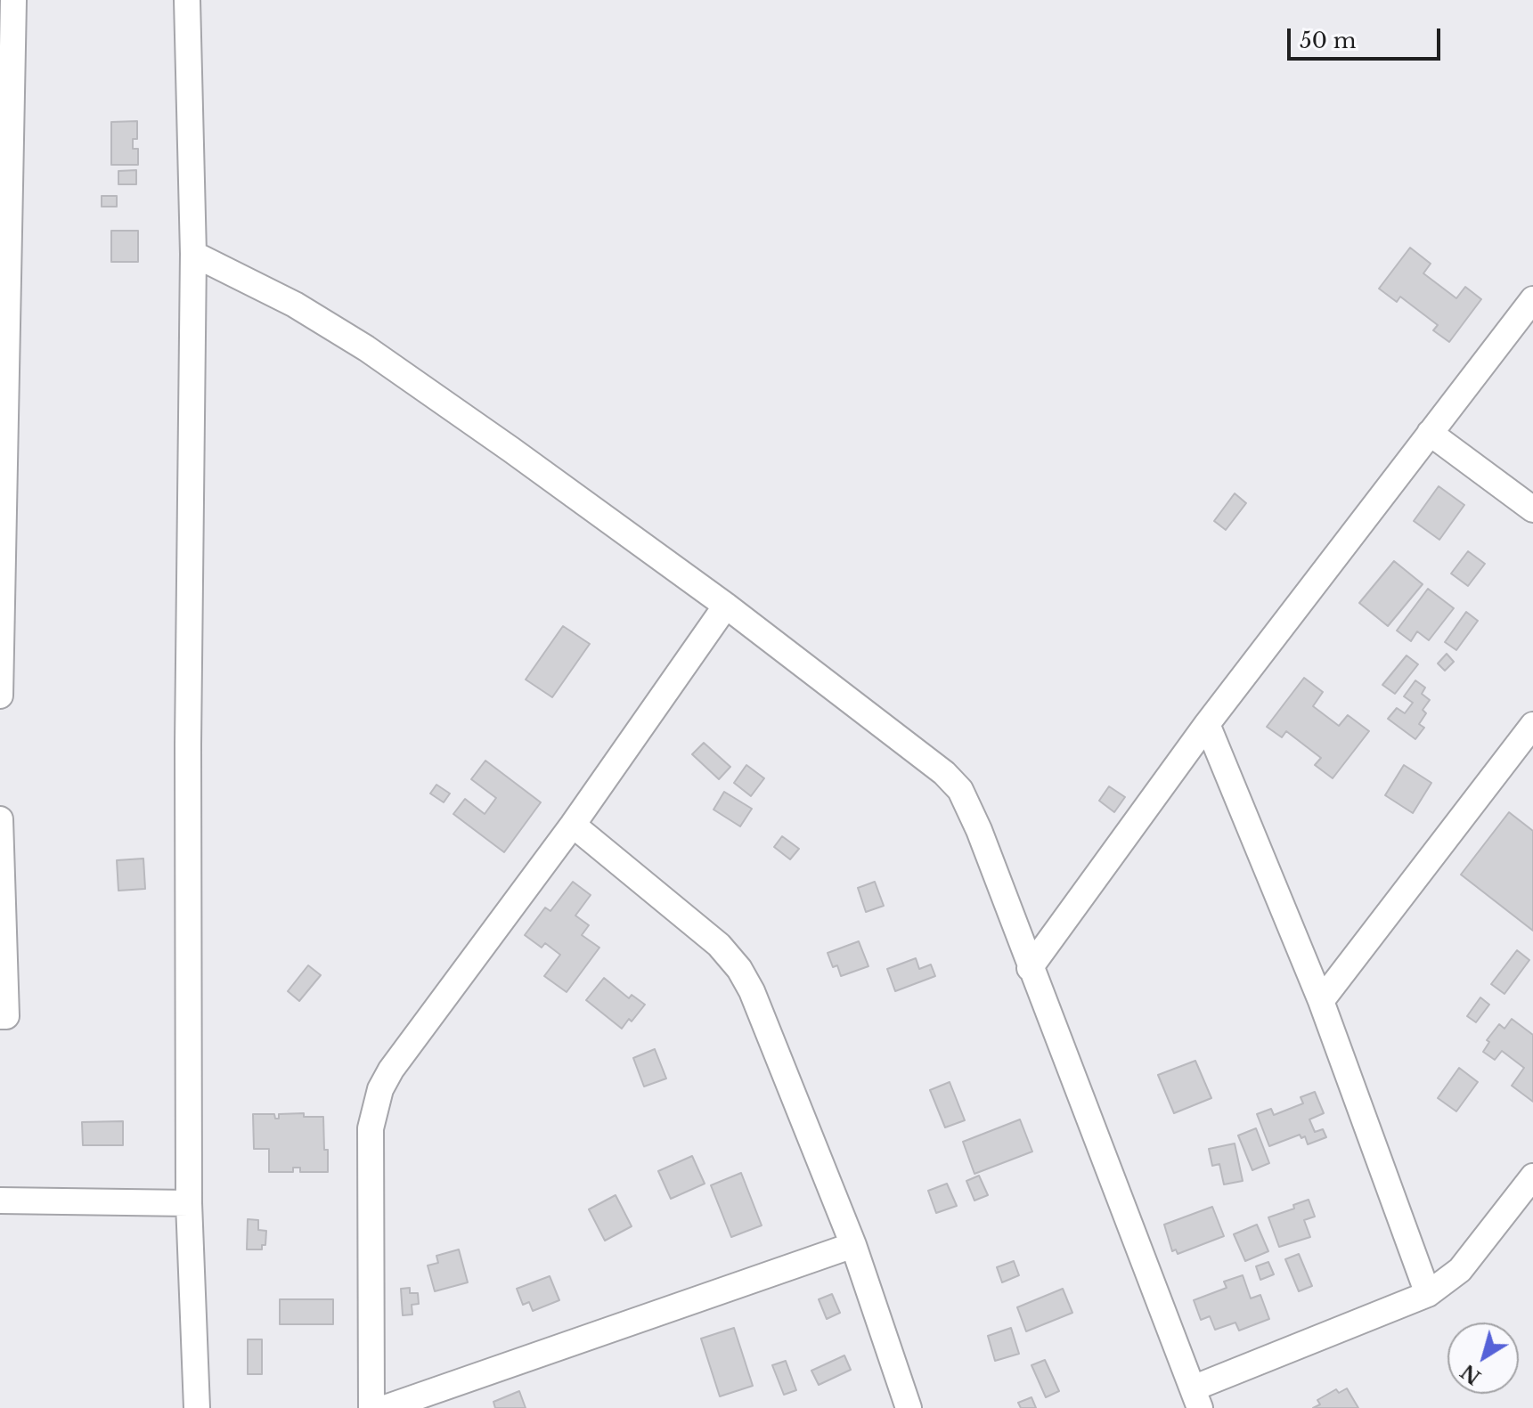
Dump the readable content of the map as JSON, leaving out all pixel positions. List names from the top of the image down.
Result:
{
  "scale_bar": "50 m",
  "north": "bottom left"
}
